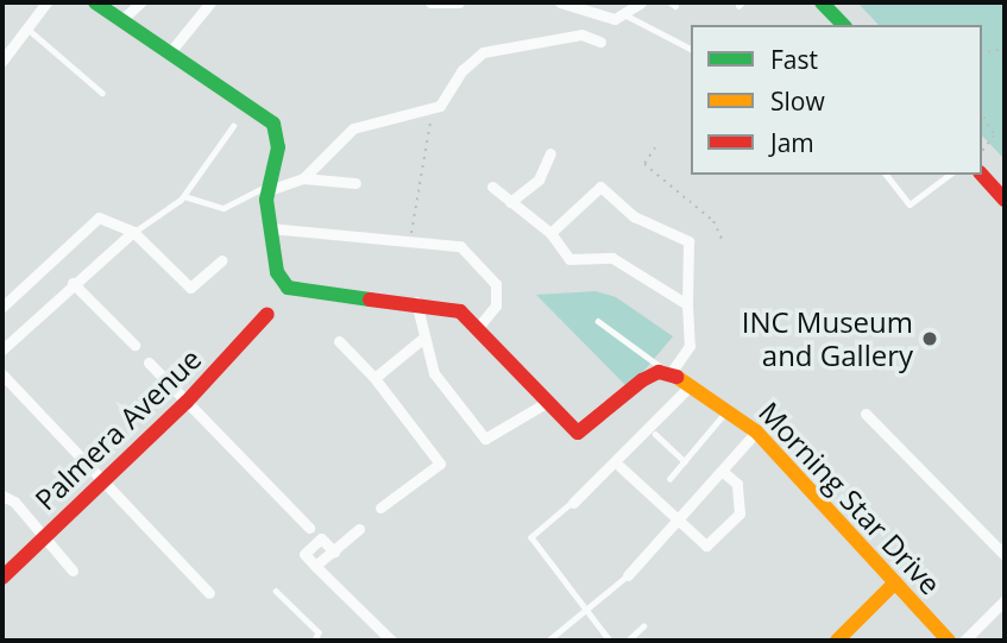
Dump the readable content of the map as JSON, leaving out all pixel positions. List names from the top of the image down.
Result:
{
  "streets": {
    "street": ["Palmera Avenue", "Morning Star Drive"]
  },
  "places": ["INC Museum and Gallery"],
  "legend": ["Fast", "Slow", "Jam"]
}
